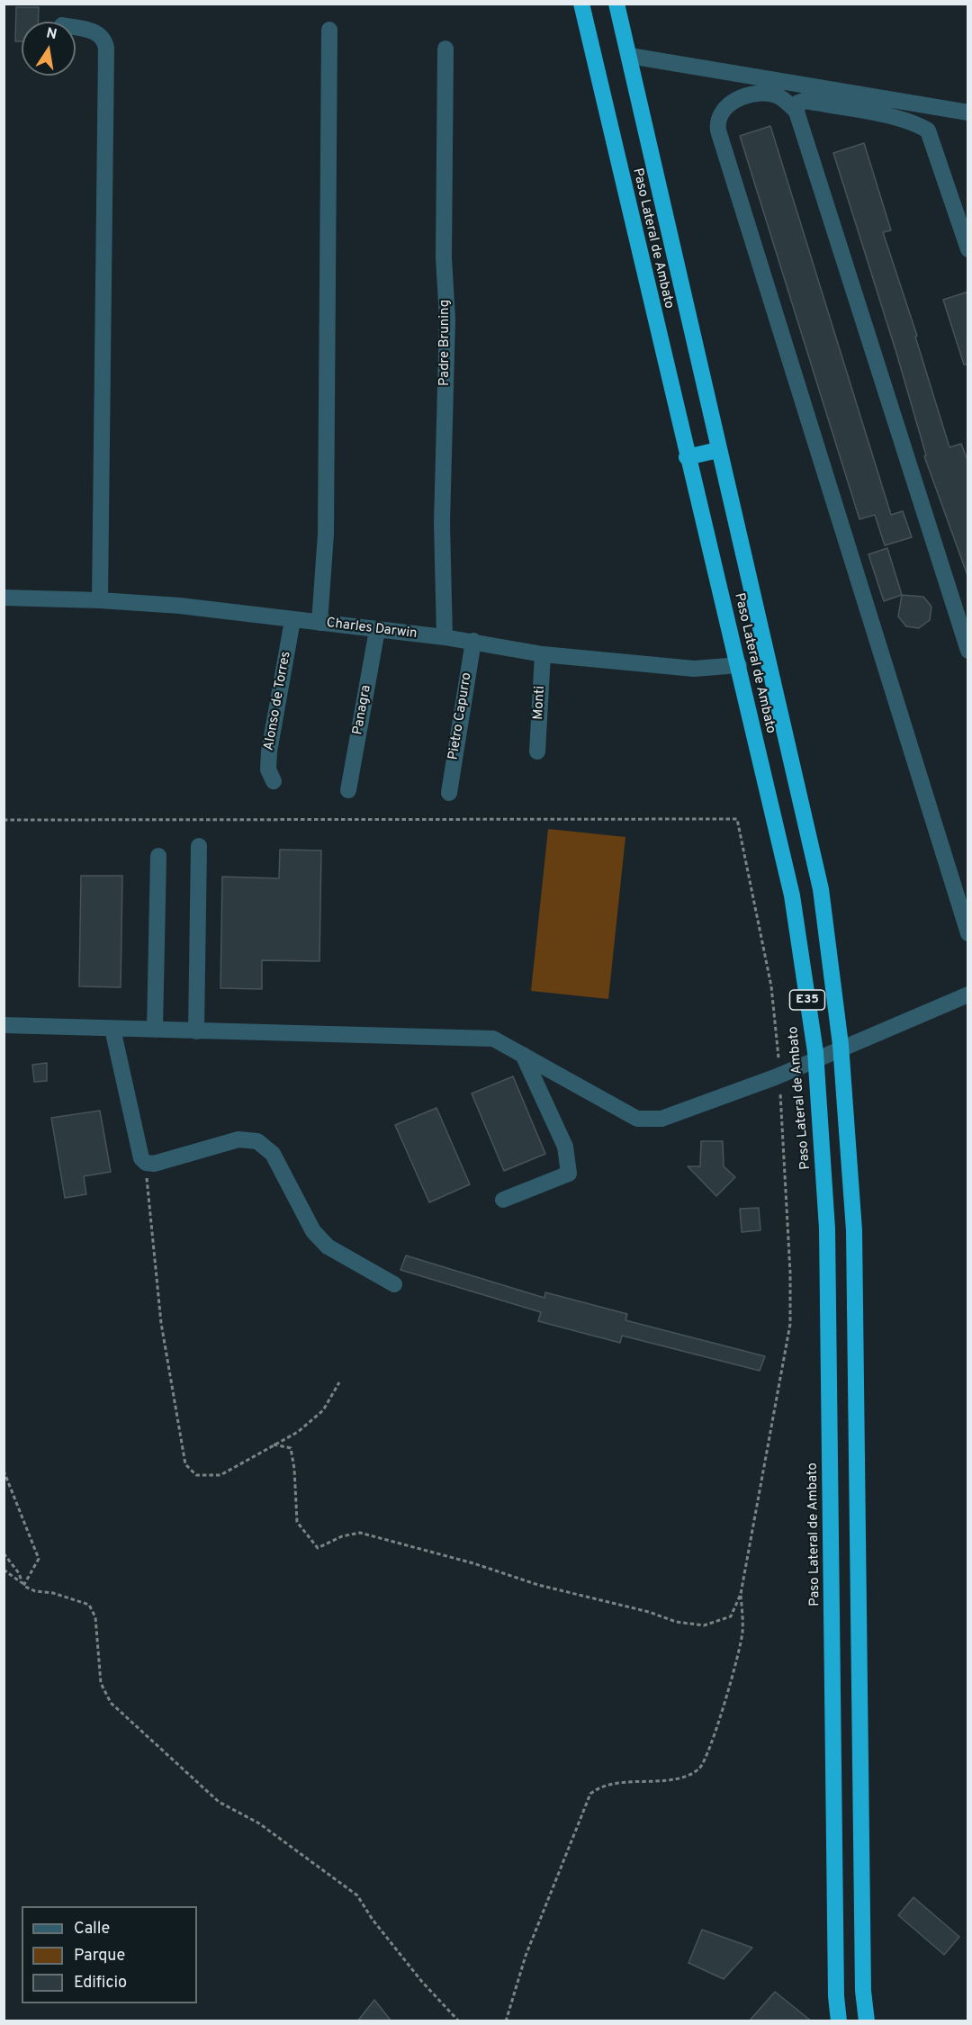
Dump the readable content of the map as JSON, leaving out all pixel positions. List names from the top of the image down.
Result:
{
  "streets": {
    "highway": ["Paso Lateral de Ambato", "E35"],
    "street": [
      "Padre Bruning",
      "Charles Darwin",
      "Alonso de Torres",
      "Monti",
      "Panagra",
      "Pietro Capurro"
    ]
  },
  "crossings": [
    ["Paso Lateral de Ambato", "Charles Darwin"],
    ["Padre Bruning", "Charles Darwin"],
    ["Charles Darwin", "Alonso de Torres"],
    ["Charles Darwin", "Monti"],
    ["Charles Darwin", "Panagra"],
    ["Charles Darwin", "Pietro Capurro"]
  ],
  "legend": ["Calle", "Parque", "Edificio"],
  "north": "top"
}
